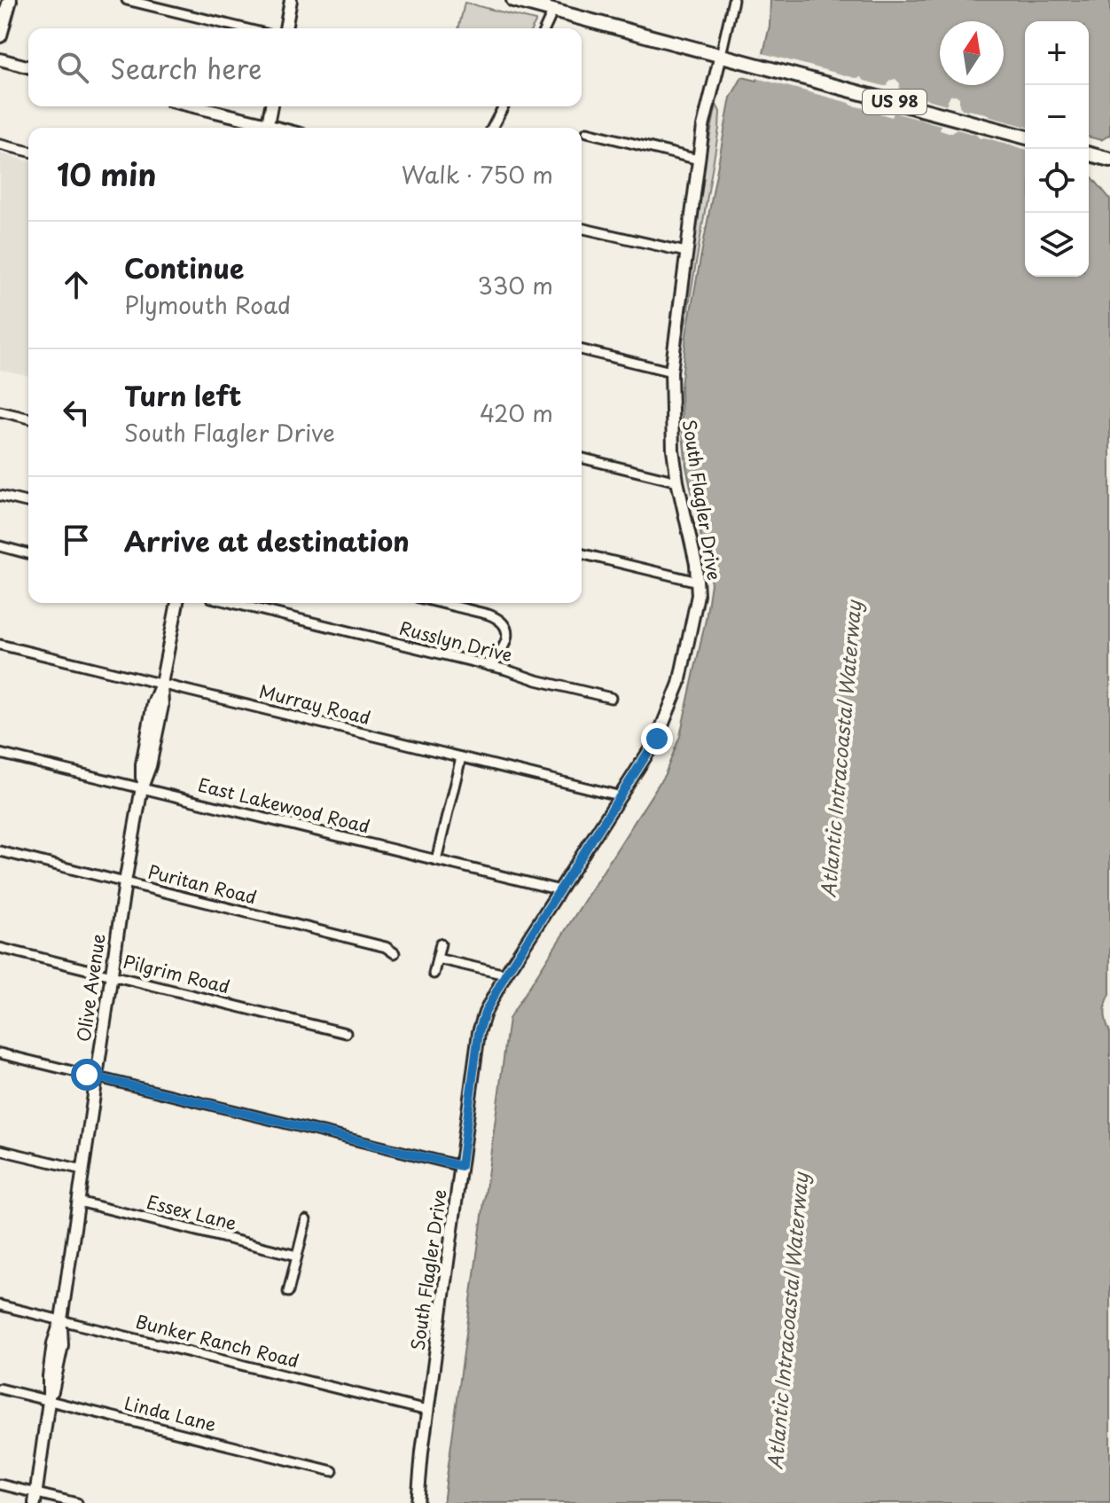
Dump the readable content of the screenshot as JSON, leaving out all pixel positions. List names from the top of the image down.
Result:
{
  "streets": {
    "main road": ["US 98"],
    "street": [
      "South Flagler Drive",
      "Russlyn Drive",
      "Murray Road",
      "East Lakewood Road",
      "Puritan Road",
      "Pilgrim Road",
      "Olive Avenue",
      "Essex Lane",
      "Bunker Ranch Road",
      "Linda Lane"
    ]
  },
  "crossings": [
    ["US 98", "South Flagler Drive"],
    ["South Flagler Drive", "Murray Road"],
    ["South Flagler Drive", "East Lakewood Road"],
    ["South Flagler Drive", "Bunker Ranch Road"],
    ["Murray Road", "Olive Avenue"],
    ["East Lakewood Road", "Olive Avenue"],
    ["Puritan Road", "Olive Avenue"],
    ["Pilgrim Road", "Olive Avenue"],
    ["Olive Avenue", "Essex Lane"],
    ["Olive Avenue", "Bunker Ranch Road"],
    ["Olive Avenue", "Linda Lane"]
  ],
  "water": ["Atlantic Intracoastal Waterway"],
  "north": "top",
  "page": {
    "map_buttons": ["+", "−"],
    "search": "Search here",
    "heading": ["10 min", "Walk · 750 m"],
    "list": [
      ["Continue", "Plymouth Road", "330 m"],
      ["Turn left", "South Flagler Drive", "420 m"],
      "Arrive at destination"
    ]
  }
}
